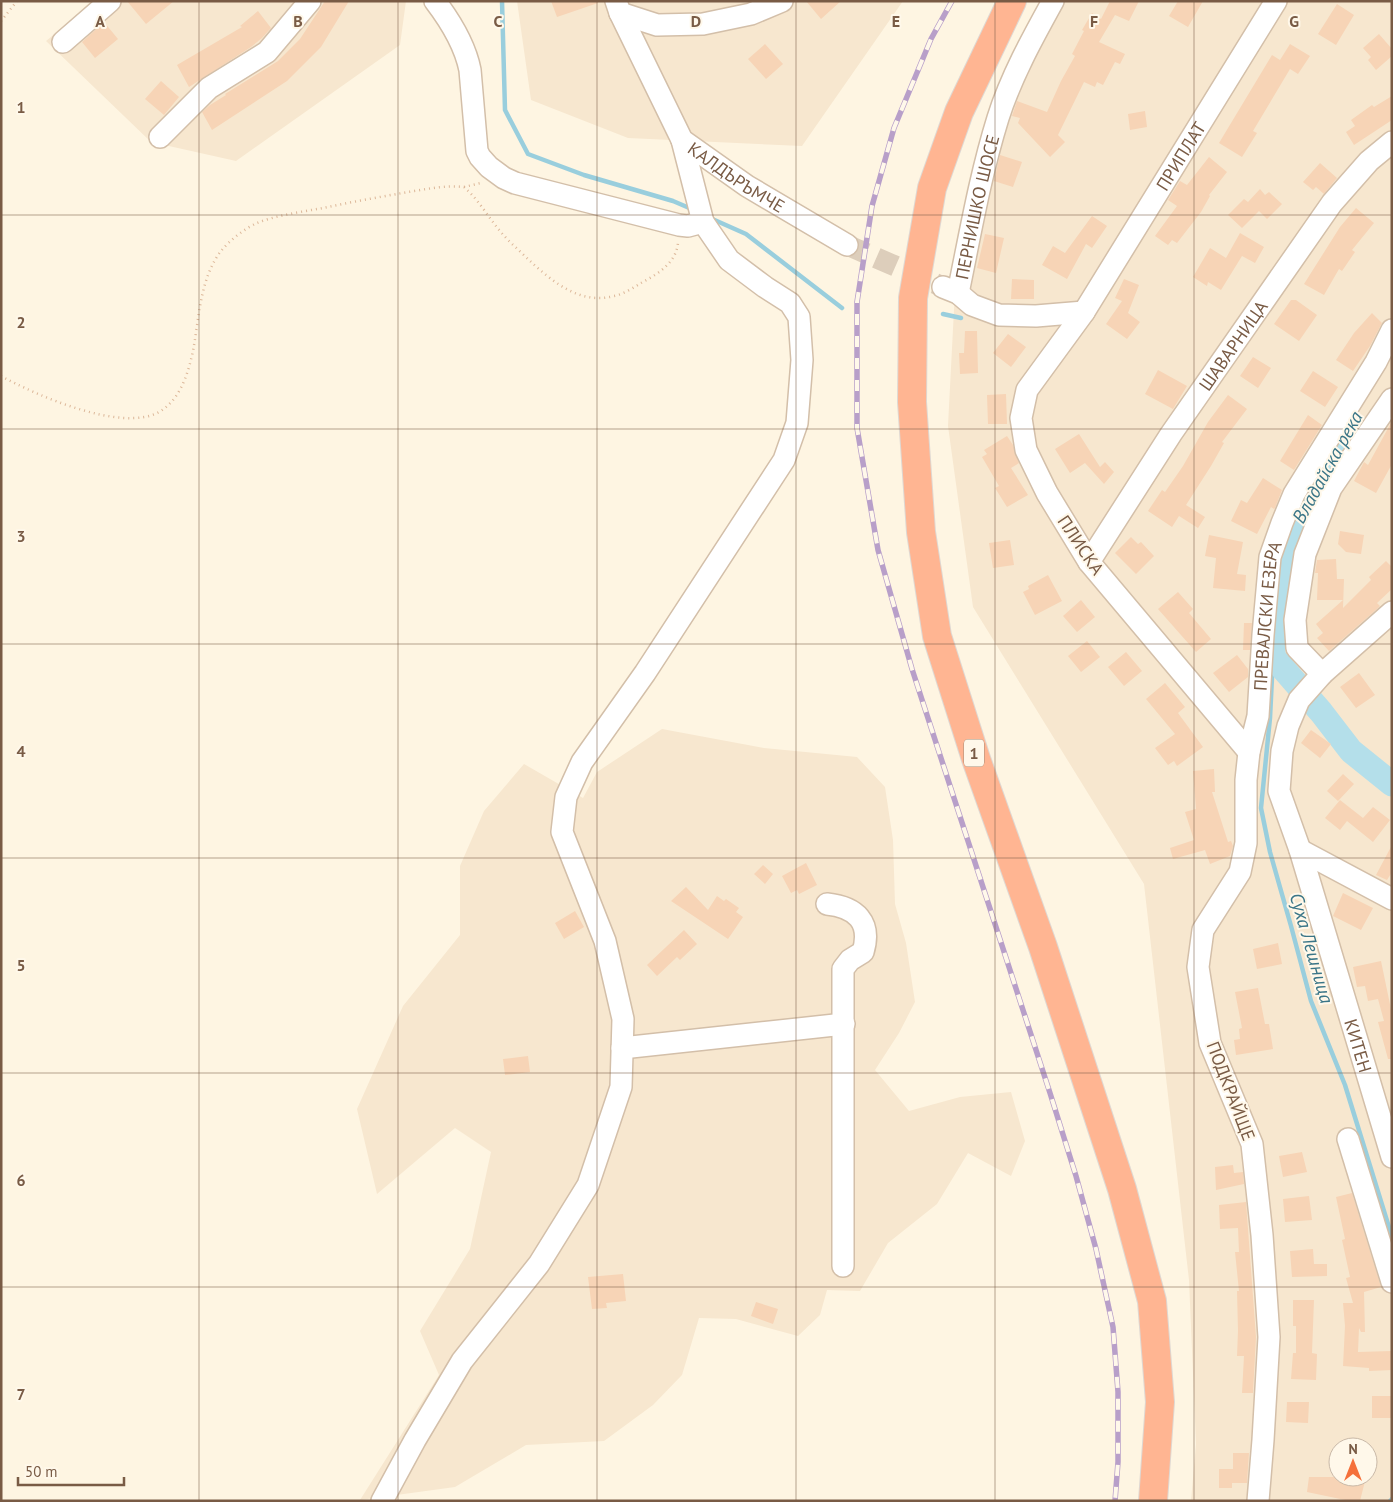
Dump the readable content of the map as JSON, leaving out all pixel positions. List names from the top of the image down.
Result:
{
  "streets": {
    "highway": ["1"],
    "street": [
      "ПРИПЛАТ",
      "КАЛДЪРЪМЧЕ",
      "ПЕРНИШКО ШОСЕ",
      "ШАВАРНИЦА",
      "ПЛИСКА",
      "ПРЕВАЛСКИ ЕЗЕРА",
      "КИТЕН",
      "ПОДКРАЙЩЕ"
    ]
  },
  "crossings": [
    ["ПРИПЛАТ", "ПЕРНИШКО ШОСЕ"],
    ["ПРИПЛАТ", "ПЛИСКА"],
    ["ПЕРНИШКО ШОСЕ", "ПЛИСКА"],
    ["ШАВАРНИЦА", "ПЛИСКА"],
    ["ПЛИСКА", "ПРЕВАЛСКИ ЕЗЕРА"],
    ["ПЛИСКА", "ПОДКРАЙЩЕ"],
    ["ПРЕВАЛСКИ ЕЗЕРА", "ПОДКРАЙЩЕ"],
    ["КИТЕН", "ПОДКРАЙЩЕ"]
  ],
  "water": ["Владайска река", "Суха Лешница"],
  "scale_bar": "50 m",
  "north": "top",
  "grid": {
    "columns": [
      "A",
      "B",
      "C",
      "D",
      "E",
      "F",
      "G"
    ],
    "rows": [
      "1",
      "2",
      "3",
      "4",
      "5",
      "6",
      "7"
    ]
  }
}
